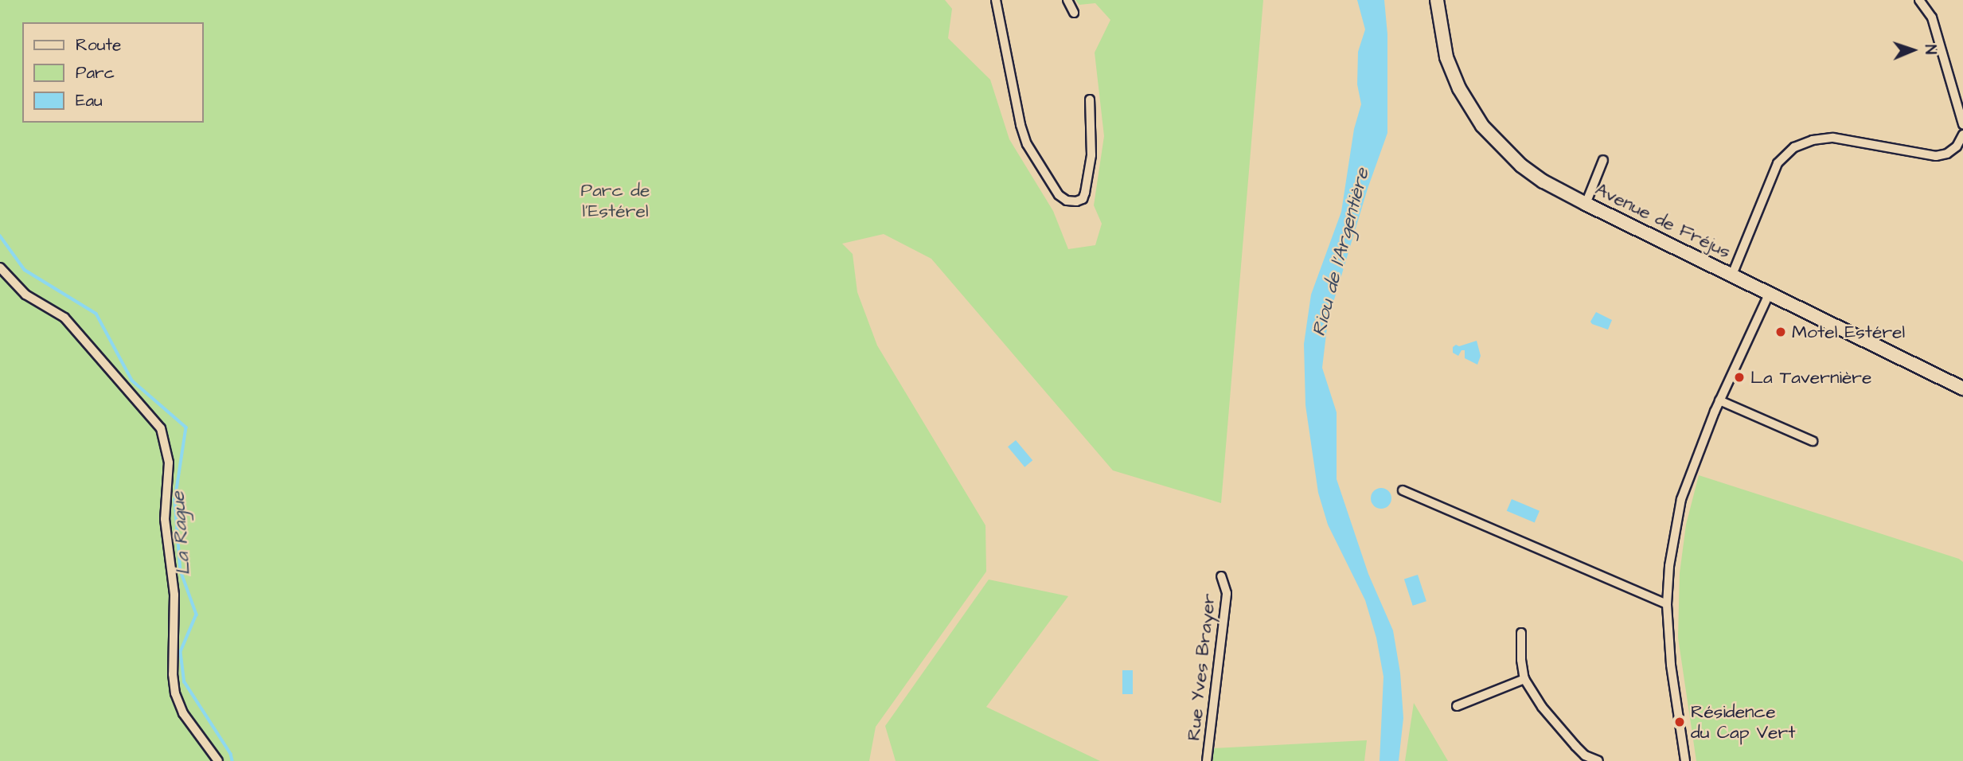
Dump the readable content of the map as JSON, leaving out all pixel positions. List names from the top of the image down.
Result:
{
  "streets": {
    "main road": ["Avenue de Fréjus"],
    "street": ["Rue Yves Brayer"]
  },
  "water": ["Riou de l'Argentière", "La Rague"],
  "parks": ["Parc de l'Estérel"],
  "places": ["Motel Estérel", "La Tavernière", "Résidence du Cap Vert"],
  "legend": ["Route", "Parc", "Eau"],
  "north": "right"
}
